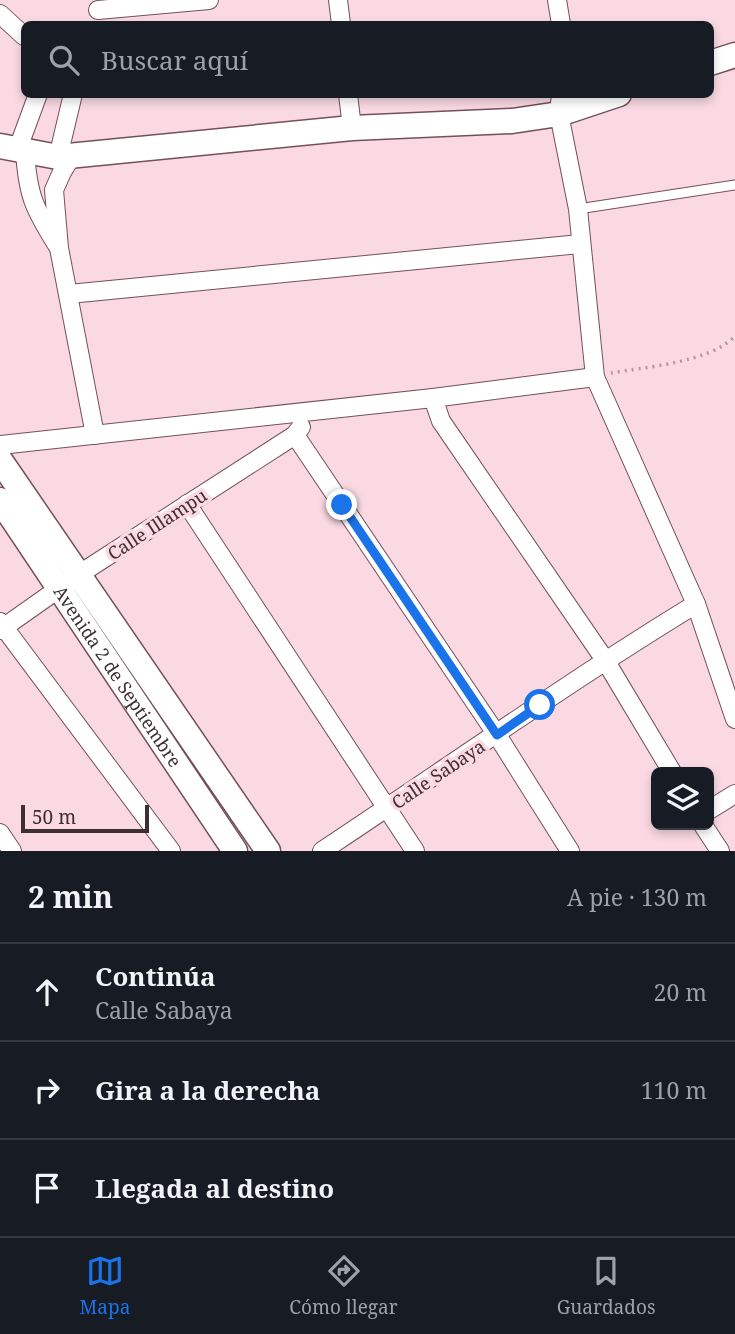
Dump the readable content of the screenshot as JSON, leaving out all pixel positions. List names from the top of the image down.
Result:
{
  "streets": {
    "street": ["Calle Illampu", "Avenida 2 de Septiembre", "Calle Sabaya"]
  },
  "crossings": [
    ["Calle Illampu", "Avenida 2 de Septiembre"]
  ],
  "scale_bar": "50 m",
  "page": {
    "search": "Buscar aquí",
    "scale": "50 m",
    "heading": ["2 min", "A pie · 130 m"],
    "list": [
      ["Continúa", "Calle Sabaya", "20 m"],
      ["Gira a la derecha", "110 m"],
      "Llegada al destino"
    ],
    "nav": ["Mapa", "Cómo llegar", "Guardados"]
  }
}
